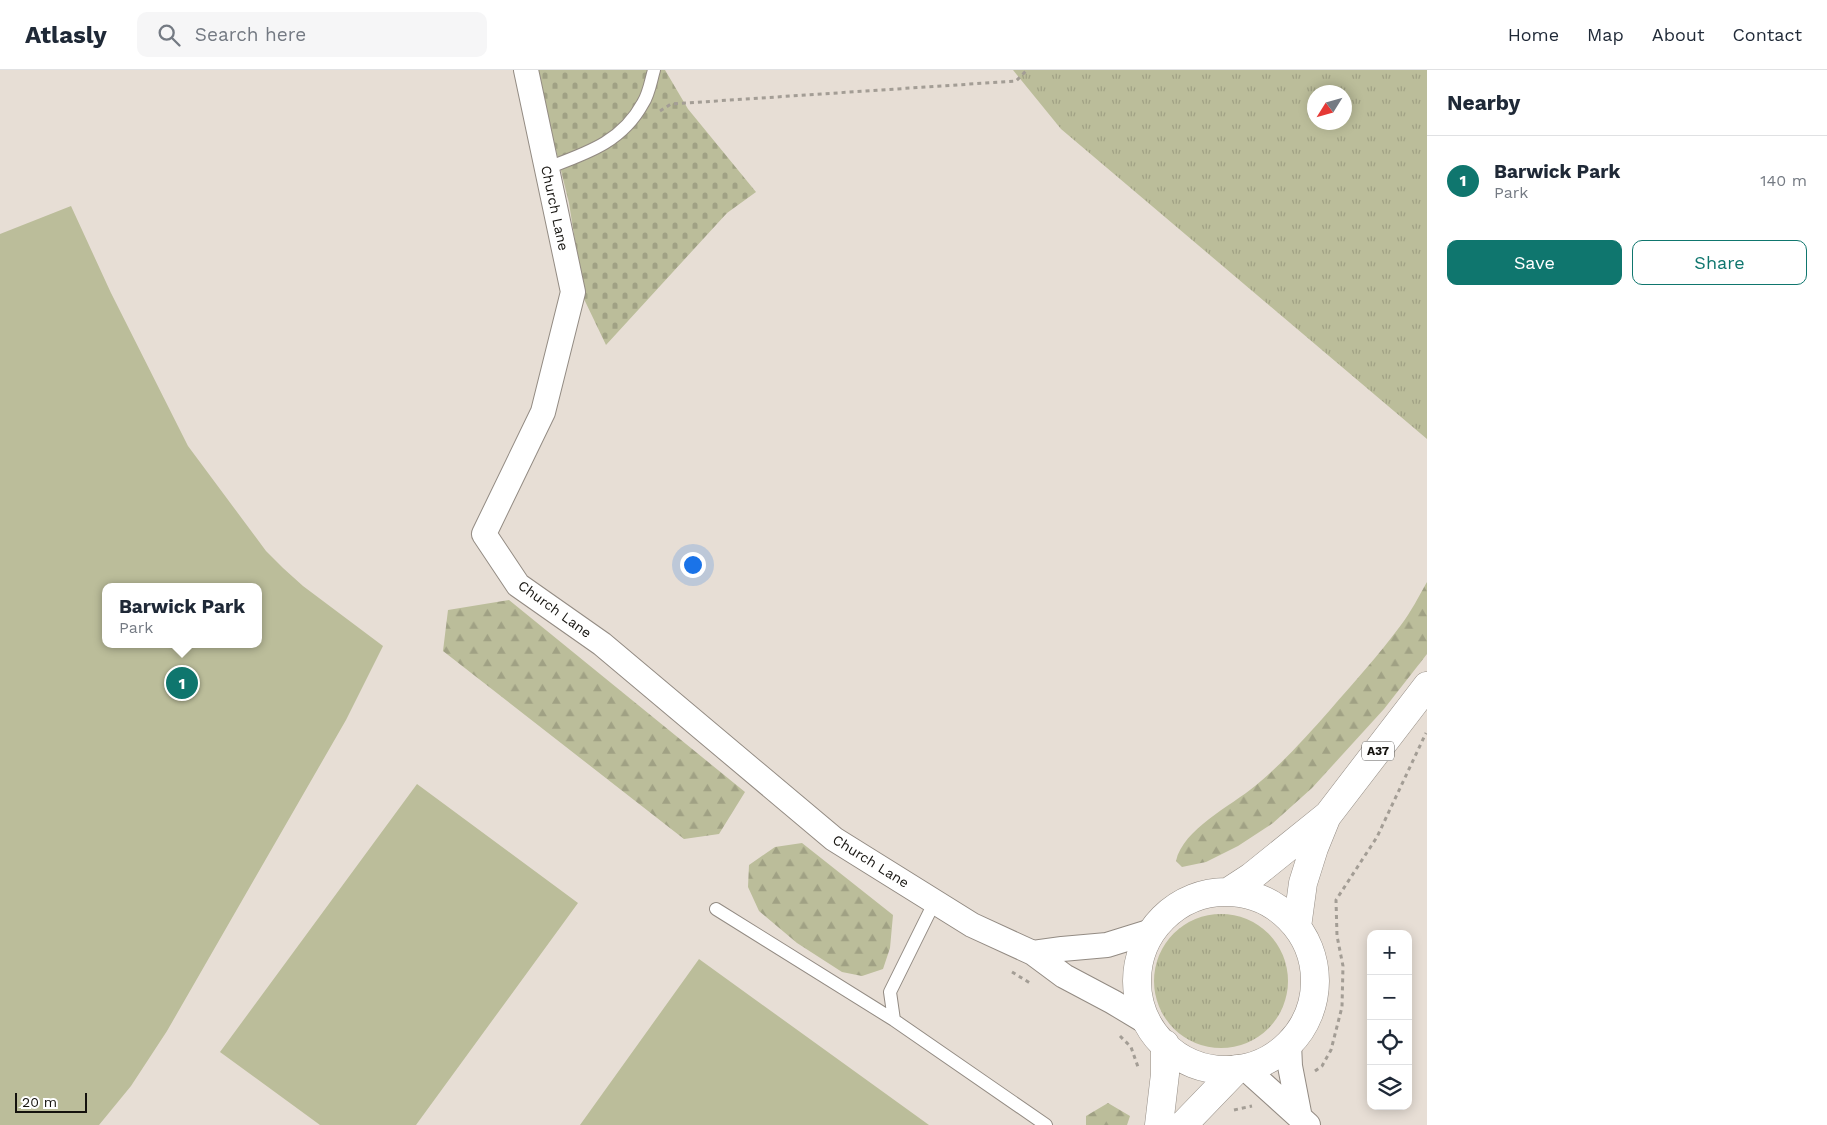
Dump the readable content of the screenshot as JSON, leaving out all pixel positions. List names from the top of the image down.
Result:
{
  "streets": {
    "highway": ["A37"],
    "street": ["Church Lane"]
  },
  "crossings": [
    ["Church Lane", "A37"]
  ],
  "scale_bar": "20 m",
  "north": "bottom left",
  "page": {
    "header": "Atlasly",
    "search": "Search here",
    "nav": [
      "Home",
      "Map",
      "About",
      "Contact"
    ],
    "heading": "Nearby",
    "list": [
      {
        "mark": "1",
        "name": "Barwick Park",
        "note": "Park",
        "value": "140 m"
      }
    ],
    "buttons": ["Save", "Share"],
    "popup": ["Barwick Park", "Park"],
    "pins": "1",
    "map_buttons": ["+", "−"],
    "scale": "20 m"
  }
}
